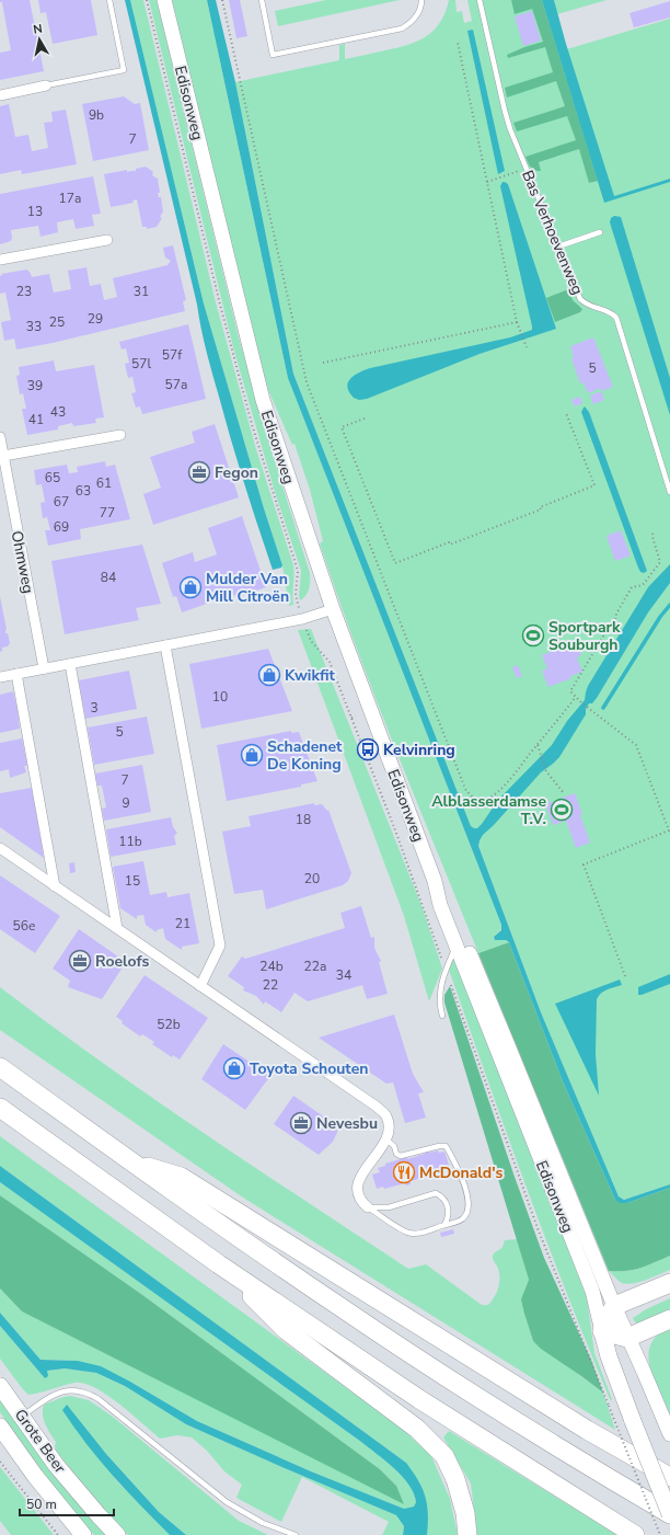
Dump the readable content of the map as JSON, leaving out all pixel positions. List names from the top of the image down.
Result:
{
  "streets": {
    "main road": ["Edisonweg", "Grote Beer"],
    "street": ["Ohmweg"],
    "lane": ["Bas Verhoevenweg"]
  },
  "places": {
    "office": ["Fegon", "Roelofs", "Nevesbu"],
    "shop": [
      "Mulder Van Mill Citroën",
      "Kwikfit",
      "Schadenet De Koning",
      "Toyota Schouten"
    ],
    "sports": ["Sportpark Souburgh", "Alblasserdamse T.V."],
    "bus stop": ["Kelvinring"],
    "restaurant": ["McDonald's"]
  },
  "house_numbers": [
    "9b",
    "7",
    "17a",
    "13",
    "23",
    "31",
    "29",
    "25",
    "33",
    "57f",
    "57l",
    "5",
    "57a",
    "39",
    "43",
    "41",
    "65",
    "61",
    "63",
    "67",
    "77",
    "69",
    "84",
    "10",
    "3",
    "5",
    "7",
    "9",
    "18",
    "11b",
    "20",
    "15",
    "21",
    "56e",
    "24b",
    "22a",
    "34",
    "22",
    "52b"
  ],
  "scale_bar": "50 m",
  "north": "top"
}
